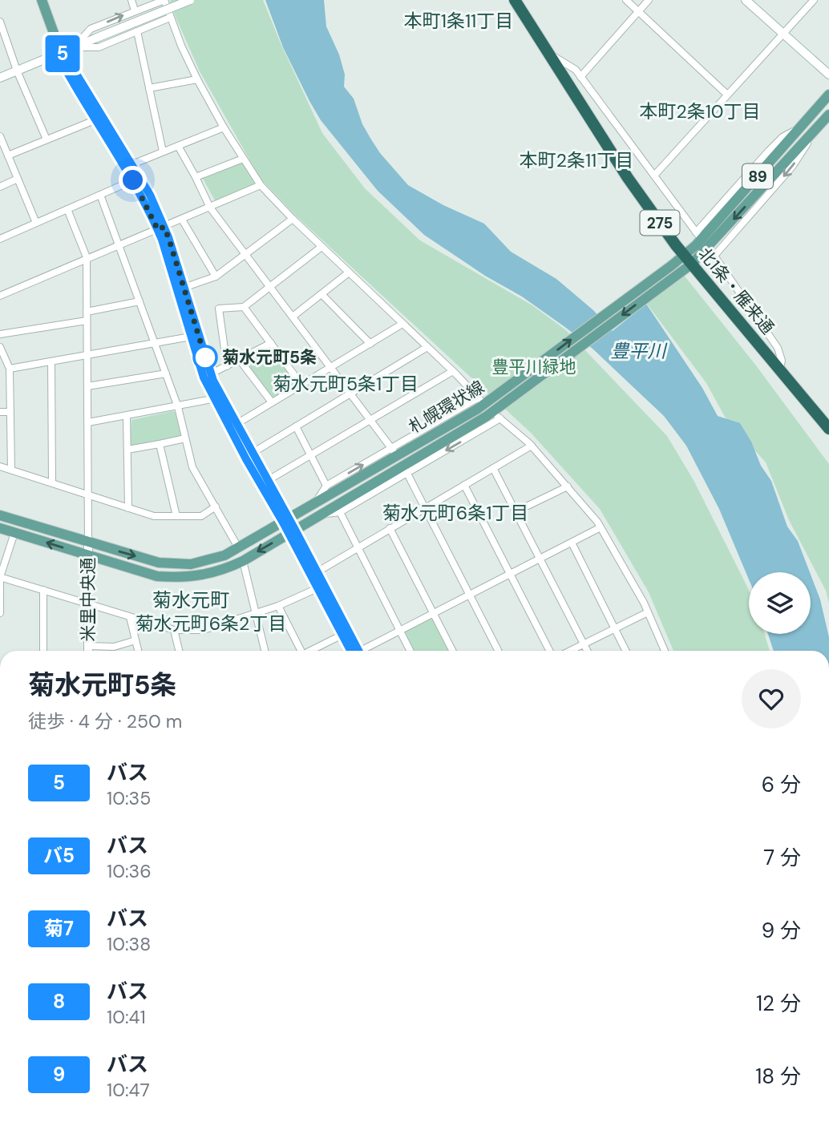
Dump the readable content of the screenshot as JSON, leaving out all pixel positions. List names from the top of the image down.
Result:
{
  "streets": {
    "highway": ["275", "北1条・雁来通"],
    "main road": ["89", "札幌環状線"],
    "street": ["米里中央通"]
  },
  "crossings": [
    ["北1条・雁来通", "札幌環状線"],
    ["札幌環状線", "米里中央通"]
  ],
  "districts": [
    "本町1条11丁目",
    "本町2条10丁目",
    "本町2条11丁目",
    "菊水元町5条1丁目",
    "菊水元町6条1丁目",
    "菊水元町",
    "菊水元町6条2丁目"
  ],
  "water": ["豊平川"],
  "parks": ["豊平川緑地"],
  "places": ["菊水元町5条"],
  "lines": ["bus line 5"],
  "page": {
    "on_map": "5",
    "heading": ["菊水元町5条", "徒歩 · 4 分 · 250 m"],
    "list": [
      {
        "mark": "5",
        "name": "バス",
        "note": "10:35",
        "value": "6 分"
      },
      {
        "mark": "バ5",
        "name": "バス",
        "note": "10:36",
        "value": "7 分"
      },
      {
        "mark": "菊7",
        "name": "バス",
        "note": "10:38",
        "value": "9 分"
      },
      {
        "mark": "8",
        "name": "バス",
        "note": "10:41",
        "value": "12 分"
      },
      {
        "mark": "9",
        "name": "バス",
        "note": "10:47",
        "value": "18 分"
      }
    ]
  }
}
